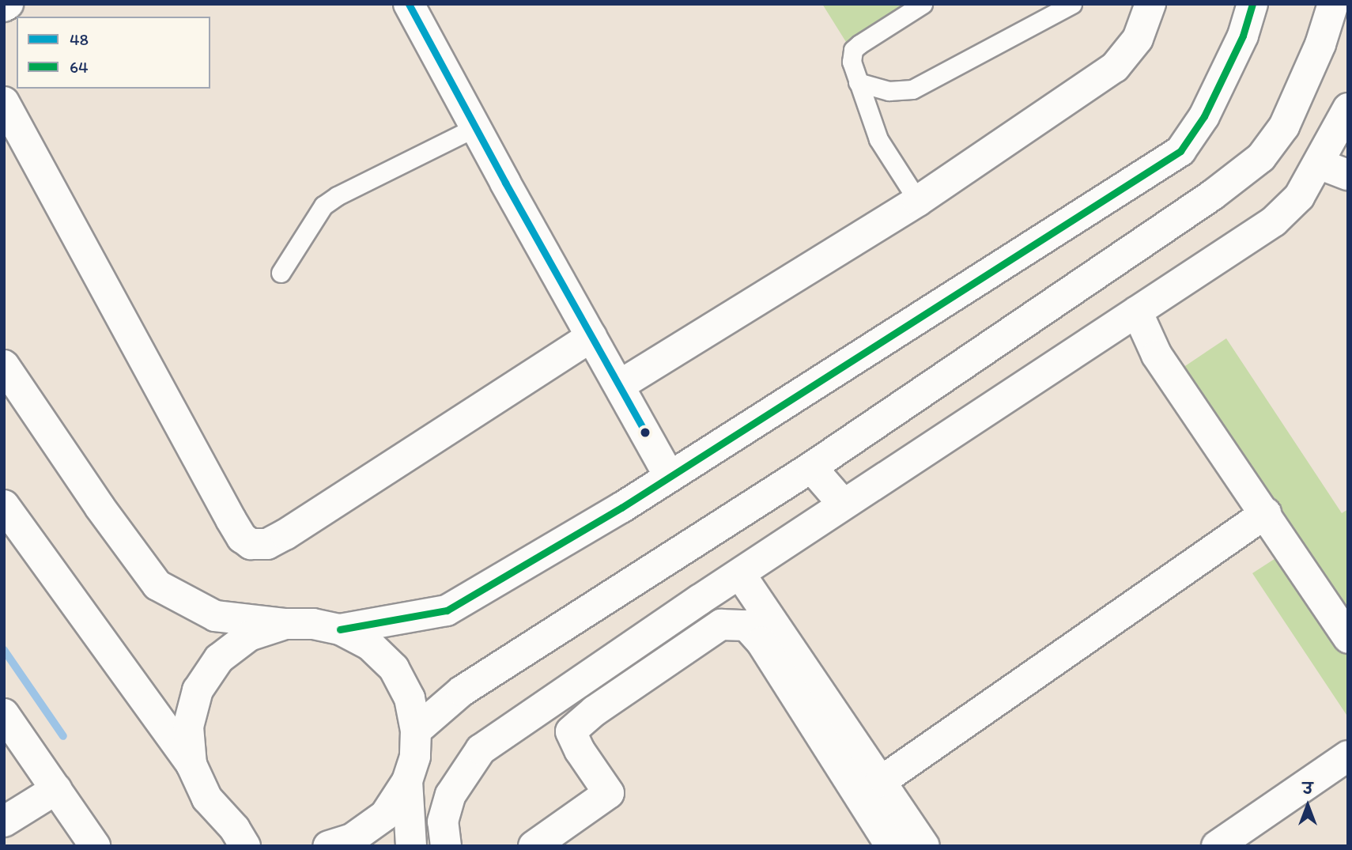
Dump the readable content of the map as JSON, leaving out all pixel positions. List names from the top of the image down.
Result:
{
  "lines": ["transit line 48", "transit line 64"],
  "legend": ["48", "64"],
  "north": "top"
}
